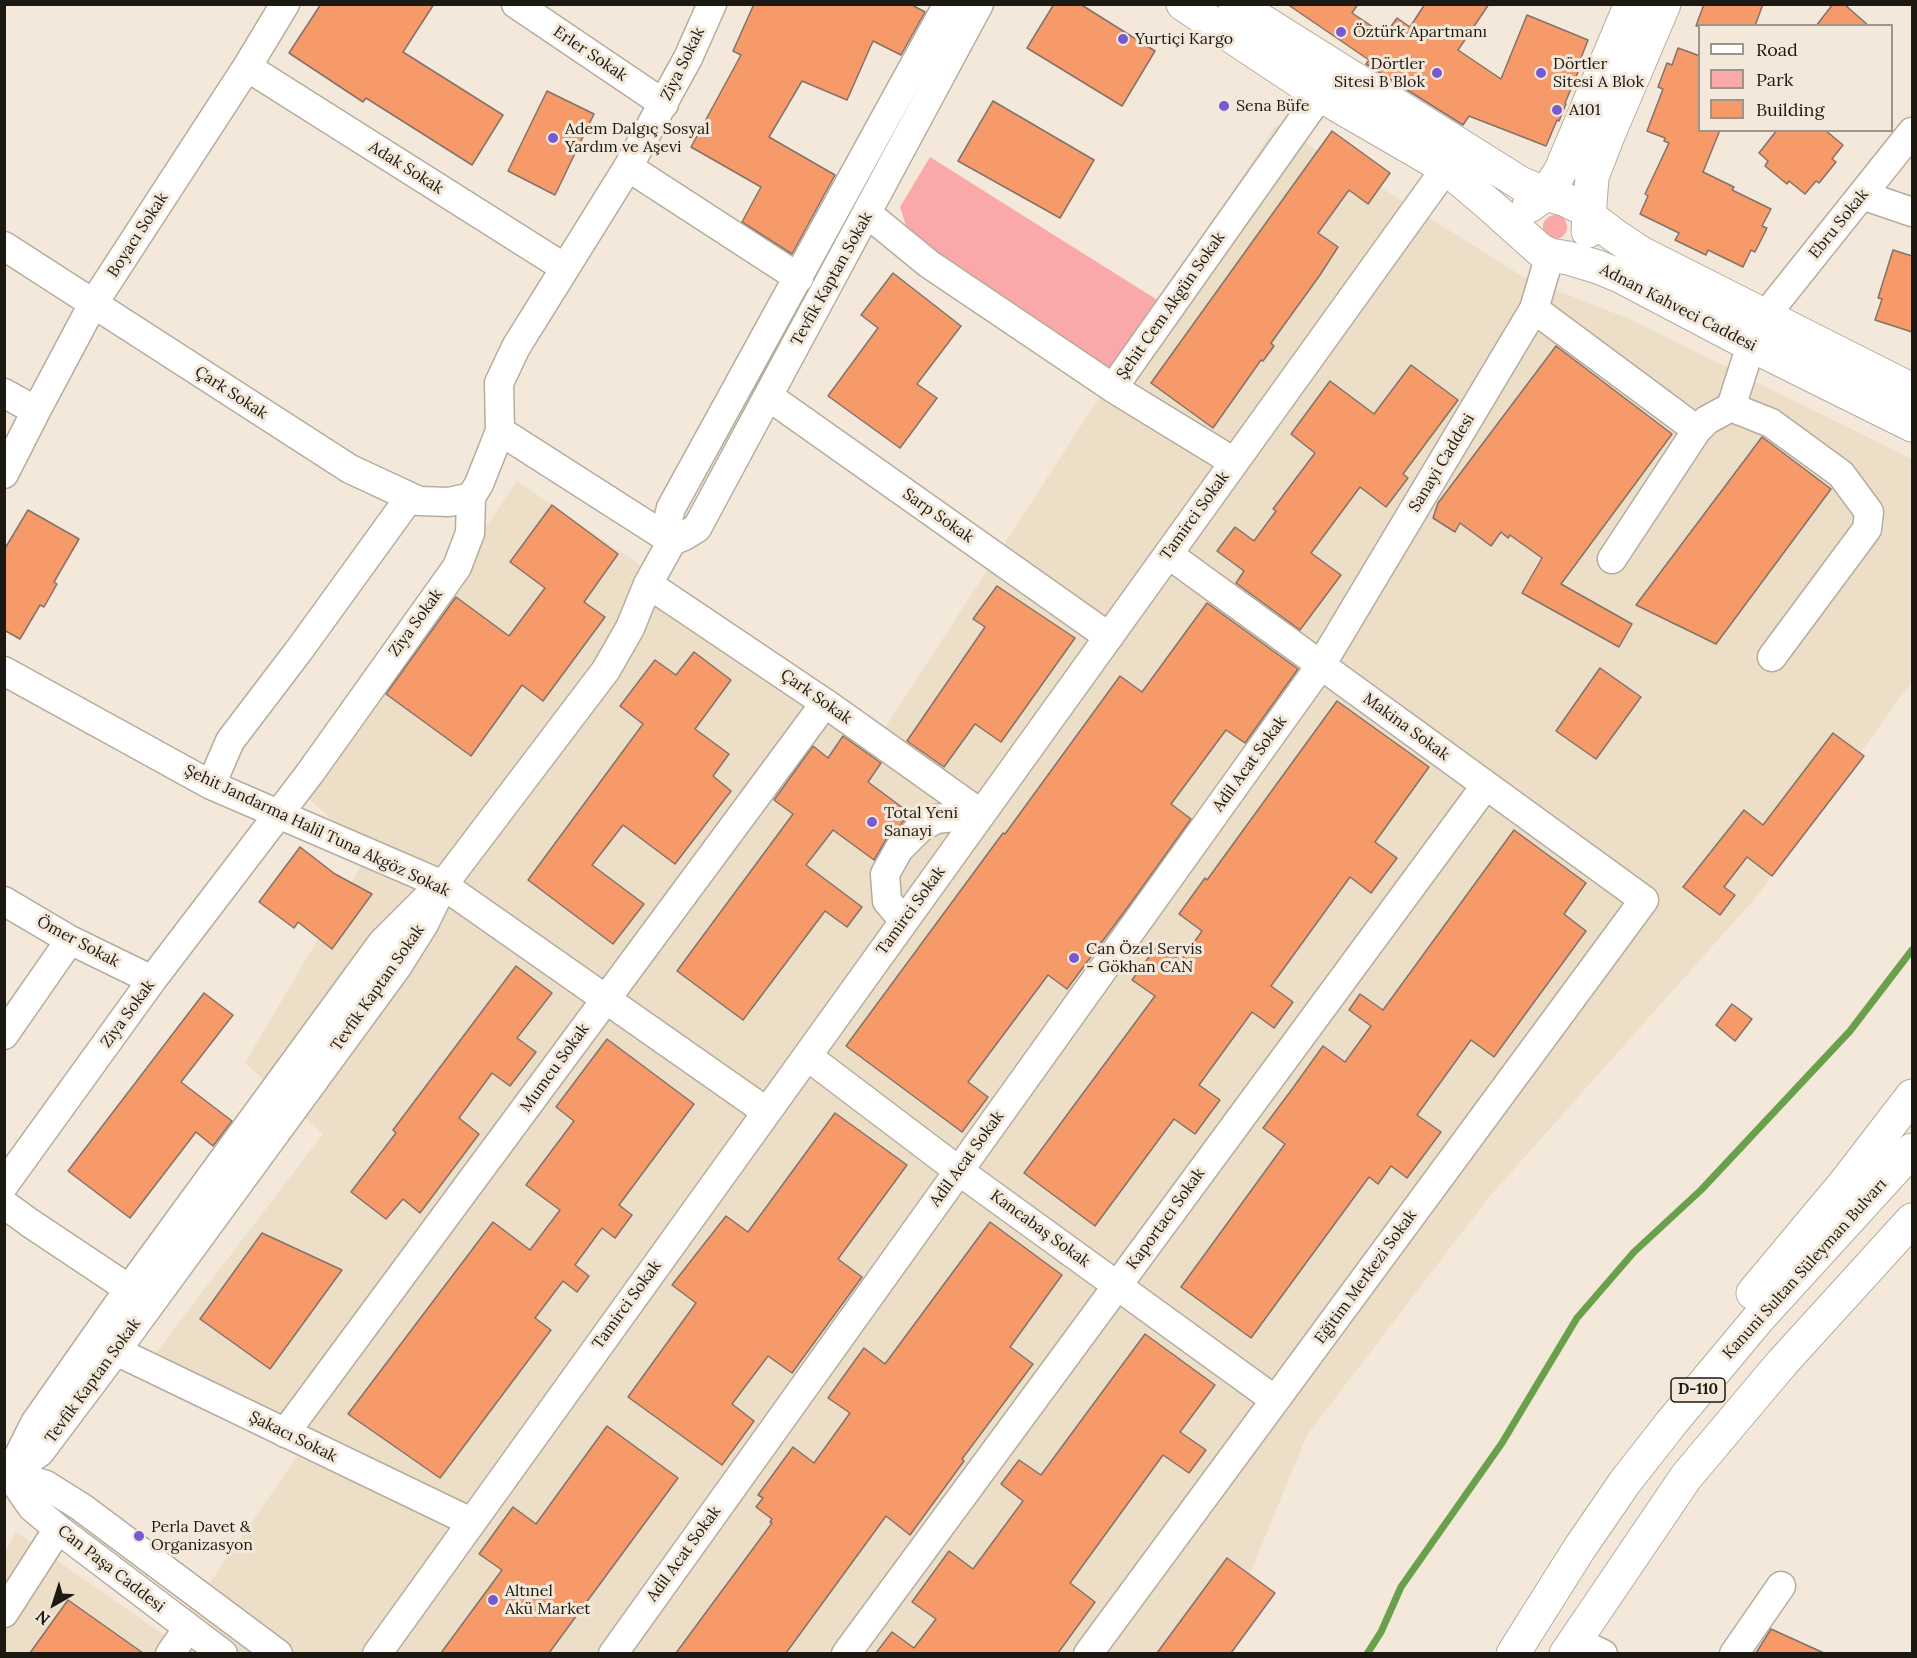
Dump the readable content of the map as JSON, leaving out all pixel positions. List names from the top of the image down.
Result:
{
  "streets": {
    "main road": ["Adnan Kahveci Caddesi", "Kanuni Sultan Süleyman Bulvarı", "D-110"],
    "street": [
      "Erler Sokak",
      "Ziya Sokak",
      "Adak Sokak",
      "Ebru Sokak",
      "Boyacı Sokak",
      "Tevfik Kaptan Sokak",
      "Şehit Cem Akgün Sokak",
      "Çark Sokak",
      "Sanayi Caddesi",
      "Sarp Sokak",
      "Tamirci Sokak",
      "Makina Sokak",
      "Adil Acat Sokak",
      "Şehit Jandarma Halil Tuna Akgöz Sokak",
      "Ömer Sokak",
      "Mumcu Sokak",
      "Kaportacı Sokak",
      "Kancabaş Sokak",
      "Eğitim Merkezi Sokak",
      "Şakacı Sokak",
      "Can Paşa Caddesi"
    ]
  },
  "crossings": [
    ["Erler Sokak", "Ziya Sokak"],
    ["Ziya Sokak", "Adak Sokak"],
    ["Ziya Sokak", "Çark Sokak"],
    ["Ziya Sokak", "Şehit Jandarma Halil Tuna Akgöz Sokak"],
    ["Ziya Sokak", "Ömer Sokak"],
    ["Adak Sokak", "Boyacı Sokak"],
    ["Ebru Sokak", "Adnan Kahveci Caddesi"],
    ["Boyacı Sokak", "Çark Sokak"],
    ["Tevfik Kaptan Sokak", "Şehit Cem Akgün Sokak"],
    ["Tevfik Kaptan Sokak", "Çark Sokak"],
    ["Tevfik Kaptan Sokak", "Sarp Sokak"],
    ["Tevfik Kaptan Sokak", "Şehit Jandarma Halil Tuna Akgöz Sokak"],
    ["Tevfik Kaptan Sokak", "Şakacı Sokak"],
    ["Tevfik Kaptan Sokak", "Can Paşa Caddesi"],
    ["Şehit Cem Akgün Sokak", "Adnan Kahveci Caddesi"],
    ["Adnan Kahveci Caddesi", "Sanayi Caddesi"],
    ["Adnan Kahveci Caddesi", "Tamirci Sokak"],
    ["Çark Sokak", "Tamirci Sokak"],
    ["Çark Sokak", "Mumcu Sokak"],
    ["Sanayi Caddesi", "Makina Sokak"],
    ["Sanayi Caddesi", "Adil Acat Sokak"],
    ["Sarp Sokak", "Tamirci Sokak"],
    ["Tamirci Sokak", "Makina Sokak"],
    ["Tamirci Sokak", "Şehit Jandarma Halil Tuna Akgöz Sokak"],
    ["Tamirci Sokak", "Kancabaş Sokak"],
    ["Tamirci Sokak", "Şakacı Sokak"],
    ["Makina Sokak", "Adil Acat Sokak"],
    ["Makina Sokak", "Kaportacı Sokak"],
    ["Makina Sokak", "Eğitim Merkezi Sokak"],
    ["Adil Acat Sokak", "Kancabaş Sokak"],
    ["Şehit Jandarma Halil Tuna Akgöz Sokak", "Mumcu Sokak"],
    ["Mumcu Sokak", "Şakacı Sokak"],
    ["Kaportacı Sokak", "Kancabaş Sokak"],
    ["Kancabaş Sokak", "Eğitim Merkezi Sokak"]
  ],
  "places": [
    "Öztürk Apartmanı",
    "Yurtiçi Kargo",
    "Dörtler Sitesi B Blok",
    "Dörtler Sitesi A Blok",
    "Sena Büfe",
    "A101",
    "Adem Dalgıç Sosyal Yardım ve Aşevi",
    "Total Yeni Sanayi",
    "Can Özel Servis - Gökhan CAN",
    "Perla Davet & Organizasyon",
    "Altınel Akü Market"
  ],
  "legend": ["Road", "Park", "Building"],
  "north": "bottom left"
}
